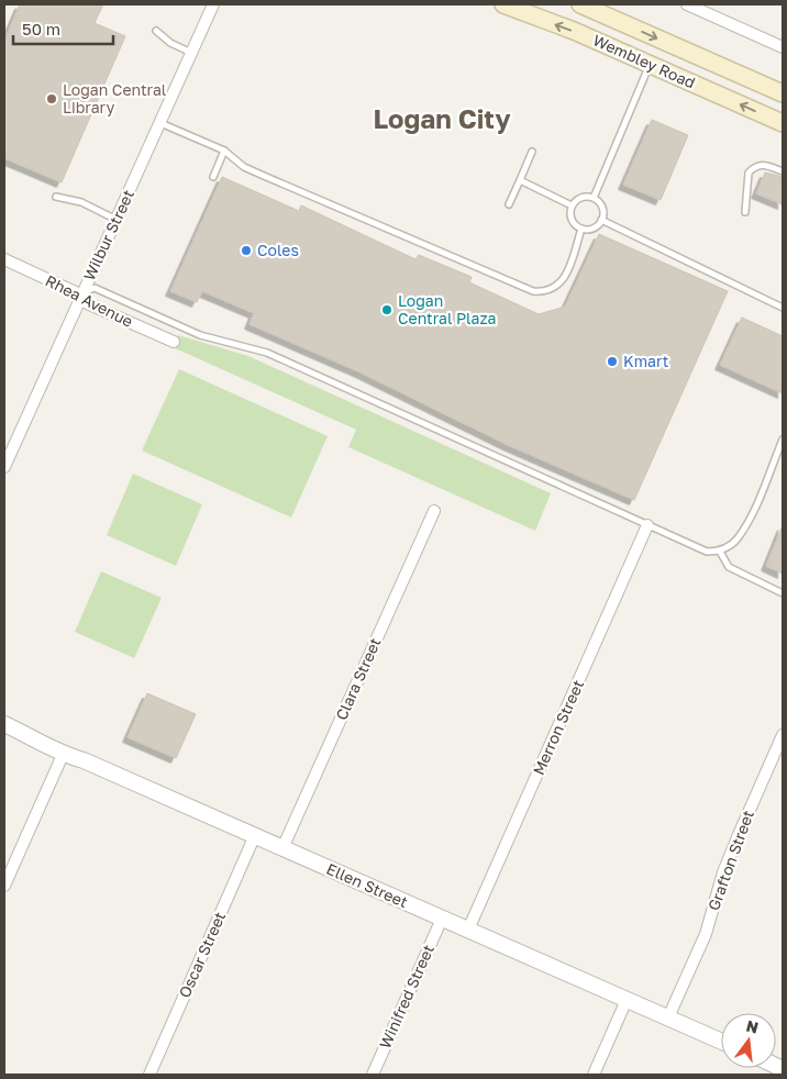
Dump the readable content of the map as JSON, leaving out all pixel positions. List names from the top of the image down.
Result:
{
  "streets": {
    "main road": ["Wembley Road"],
    "street": [
      "Wilbur Street",
      "Rhea Avenue",
      "Clara Street",
      "Merron Street",
      "Grafton Street",
      "Ellen Street",
      "Oscar Street",
      "Winifred Street"
    ]
  },
  "crossings": [
    ["Wilbur Street", "Rhea Avenue"],
    ["Clara Street", "Ellen Street"],
    ["Merron Street", "Ellen Street"],
    ["Grafton Street", "Ellen Street"],
    ["Ellen Street", "Oscar Street"],
    ["Ellen Street", "Winifred Street"]
  ],
  "districts": ["Logan City"],
  "places": [
    "Logan Central Library",
    "Coles",
    "Logan Central Plaza",
    "Kmart"
  ],
  "scale_bar": "50 m",
  "north": "top"
}
